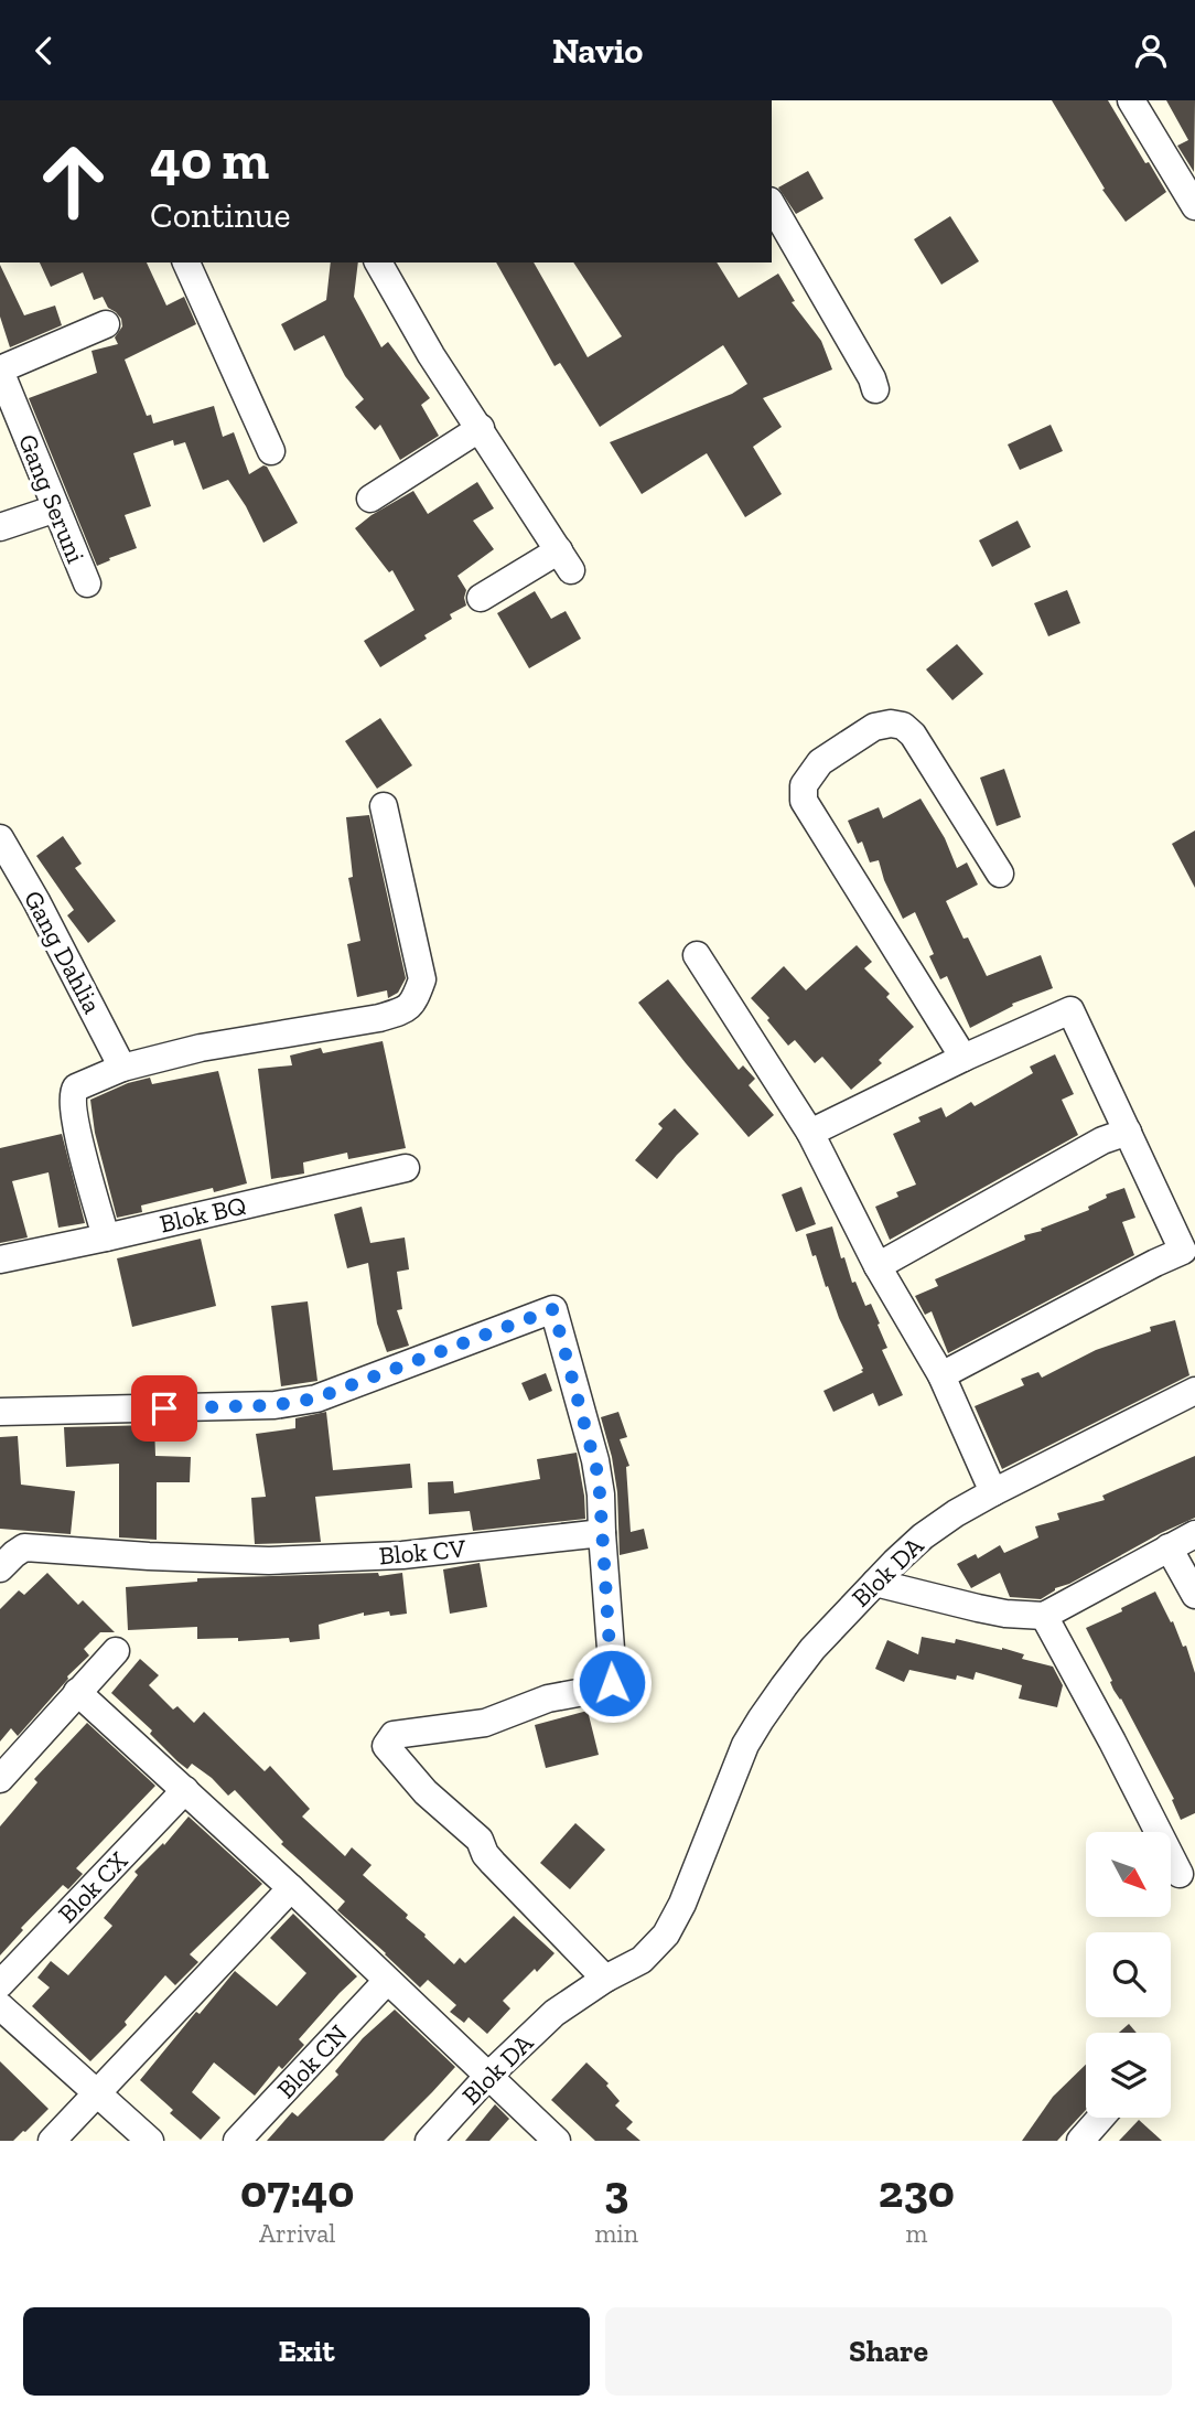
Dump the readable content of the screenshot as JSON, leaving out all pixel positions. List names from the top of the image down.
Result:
{
  "streets": {
    "street": [
      "Gang Seruni",
      "Gang Dahlia",
      "Blok BQ",
      "Blok CV",
      "Blok DA",
      "Blok CX",
      "Blok CN"
    ]
  },
  "north": "bottom right",
  "page": {
    "header": "Navio",
    "turn": ["40 m", "Continue"],
    "eta": [
      "07:40",
      "Arrival",
      "3",
      "min",
      "230",
      "m"
    ],
    "buttons": ["Exit", "Share"]
  }
}
